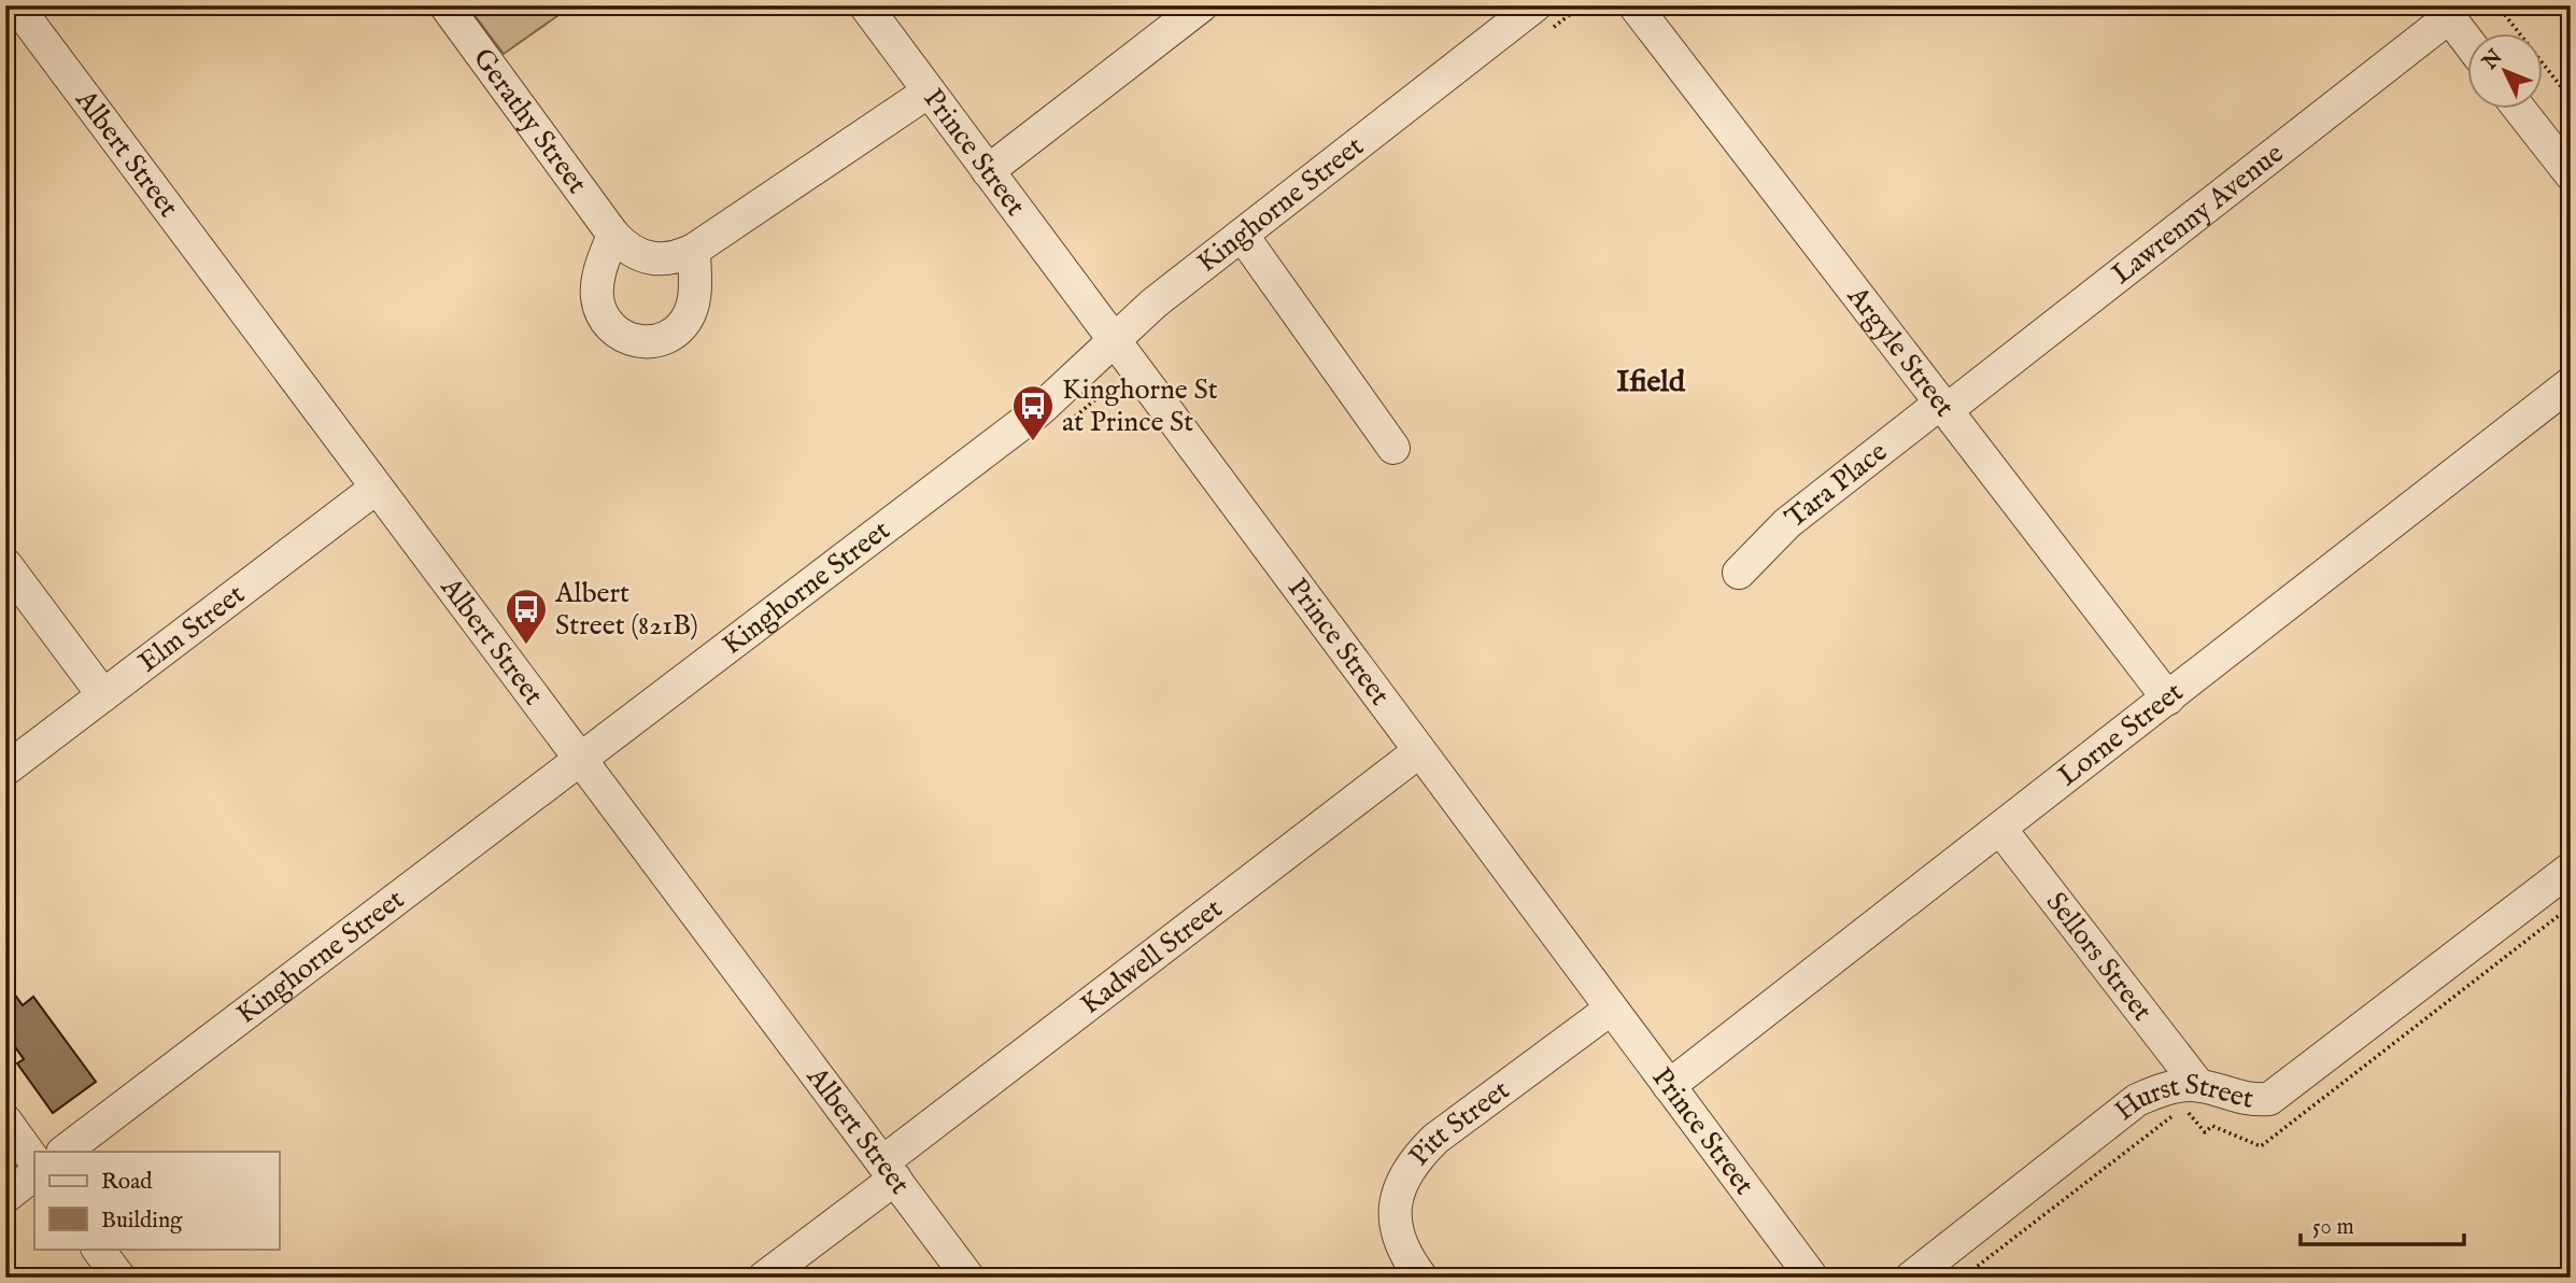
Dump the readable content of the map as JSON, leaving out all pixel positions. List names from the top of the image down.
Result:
{
  "streets": {
    "street": [
      "Gerathy Street",
      "Albert Street",
      "Prince Street",
      "Kinghorne Street",
      "Lawrenny Avenue",
      "Argyle Street",
      "Tara Place",
      "Elm Street",
      "Lorne Street",
      "Kadwell Street",
      "Sellors Street",
      "Hurst Street",
      "Pitt Street"
    ]
  },
  "crossings": [
    ["Gerathy Street", "Prince Street"],
    ["Albert Street", "Kinghorne Street"],
    ["Albert Street", "Elm Street"],
    ["Albert Street", "Kadwell Street"],
    ["Prince Street", "Kinghorne Street"],
    ["Prince Street", "Lorne Street"],
    ["Prince Street", "Kadwell Street"],
    ["Prince Street", "Pitt Street"],
    ["Lawrenny Avenue", "Argyle Street"],
    ["Lawrenny Avenue", "Tara Place"],
    ["Argyle Street", "Tara Place"],
    ["Argyle Street", "Lorne Street"],
    ["Lorne Street", "Sellors Street"],
    ["Sellors Street", "Hurst Street"]
  ],
  "districts": ["Ifield"],
  "places": {
    "bus stop": ["Kinghorne St at Prince St", "Albert Street (821B)"]
  },
  "legend": ["Road", "Building"],
  "scale_bar": "50 m",
  "north": "top left"
}
